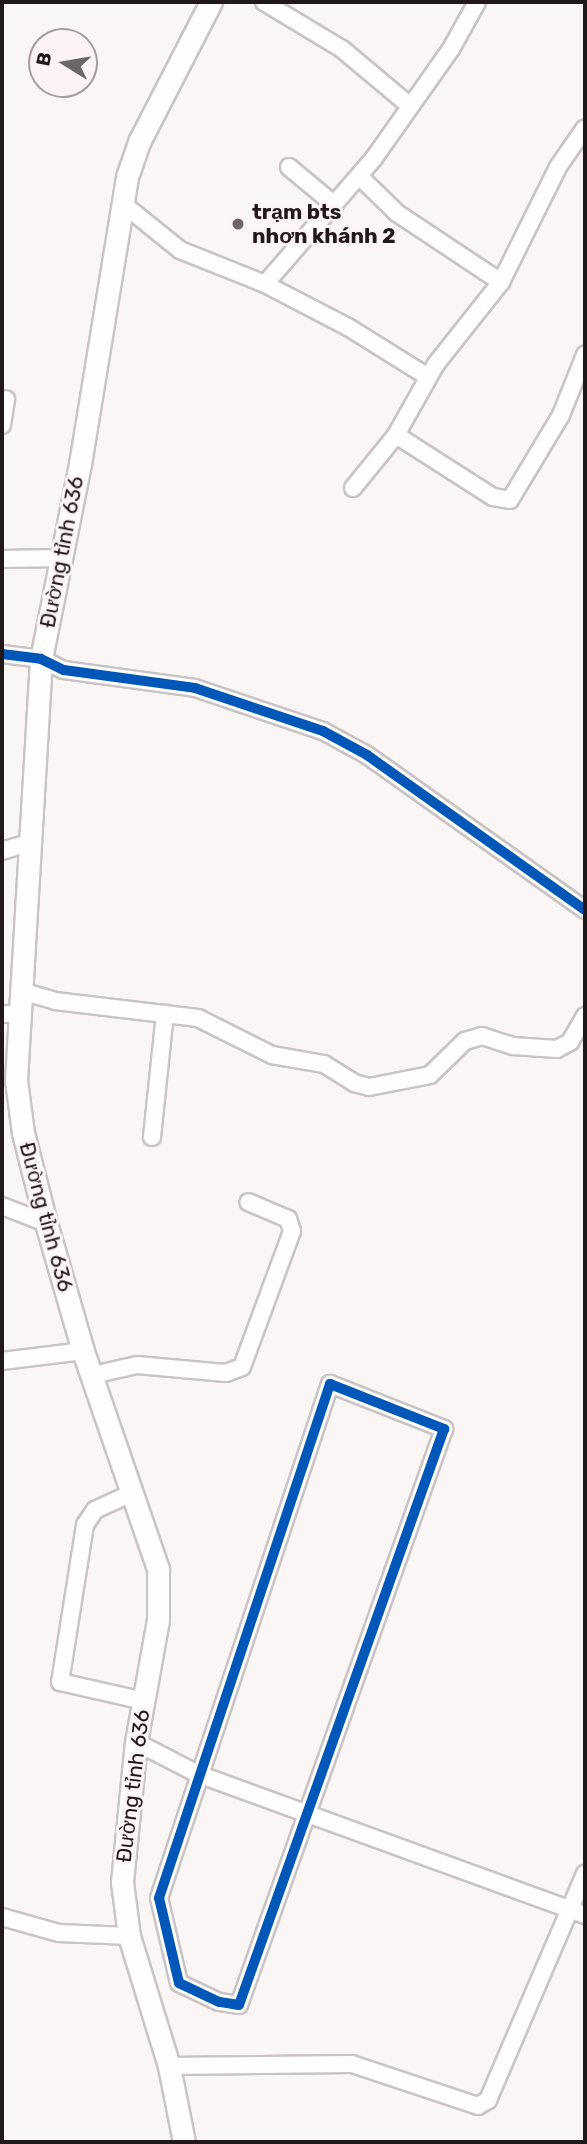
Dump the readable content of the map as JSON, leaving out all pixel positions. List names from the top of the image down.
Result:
{
  "streets": {
    "main road": ["Đường tỉnh 636"]
  },
  "places": ["trạm bts nhơn khánh 2"],
  "north": "left"
}
